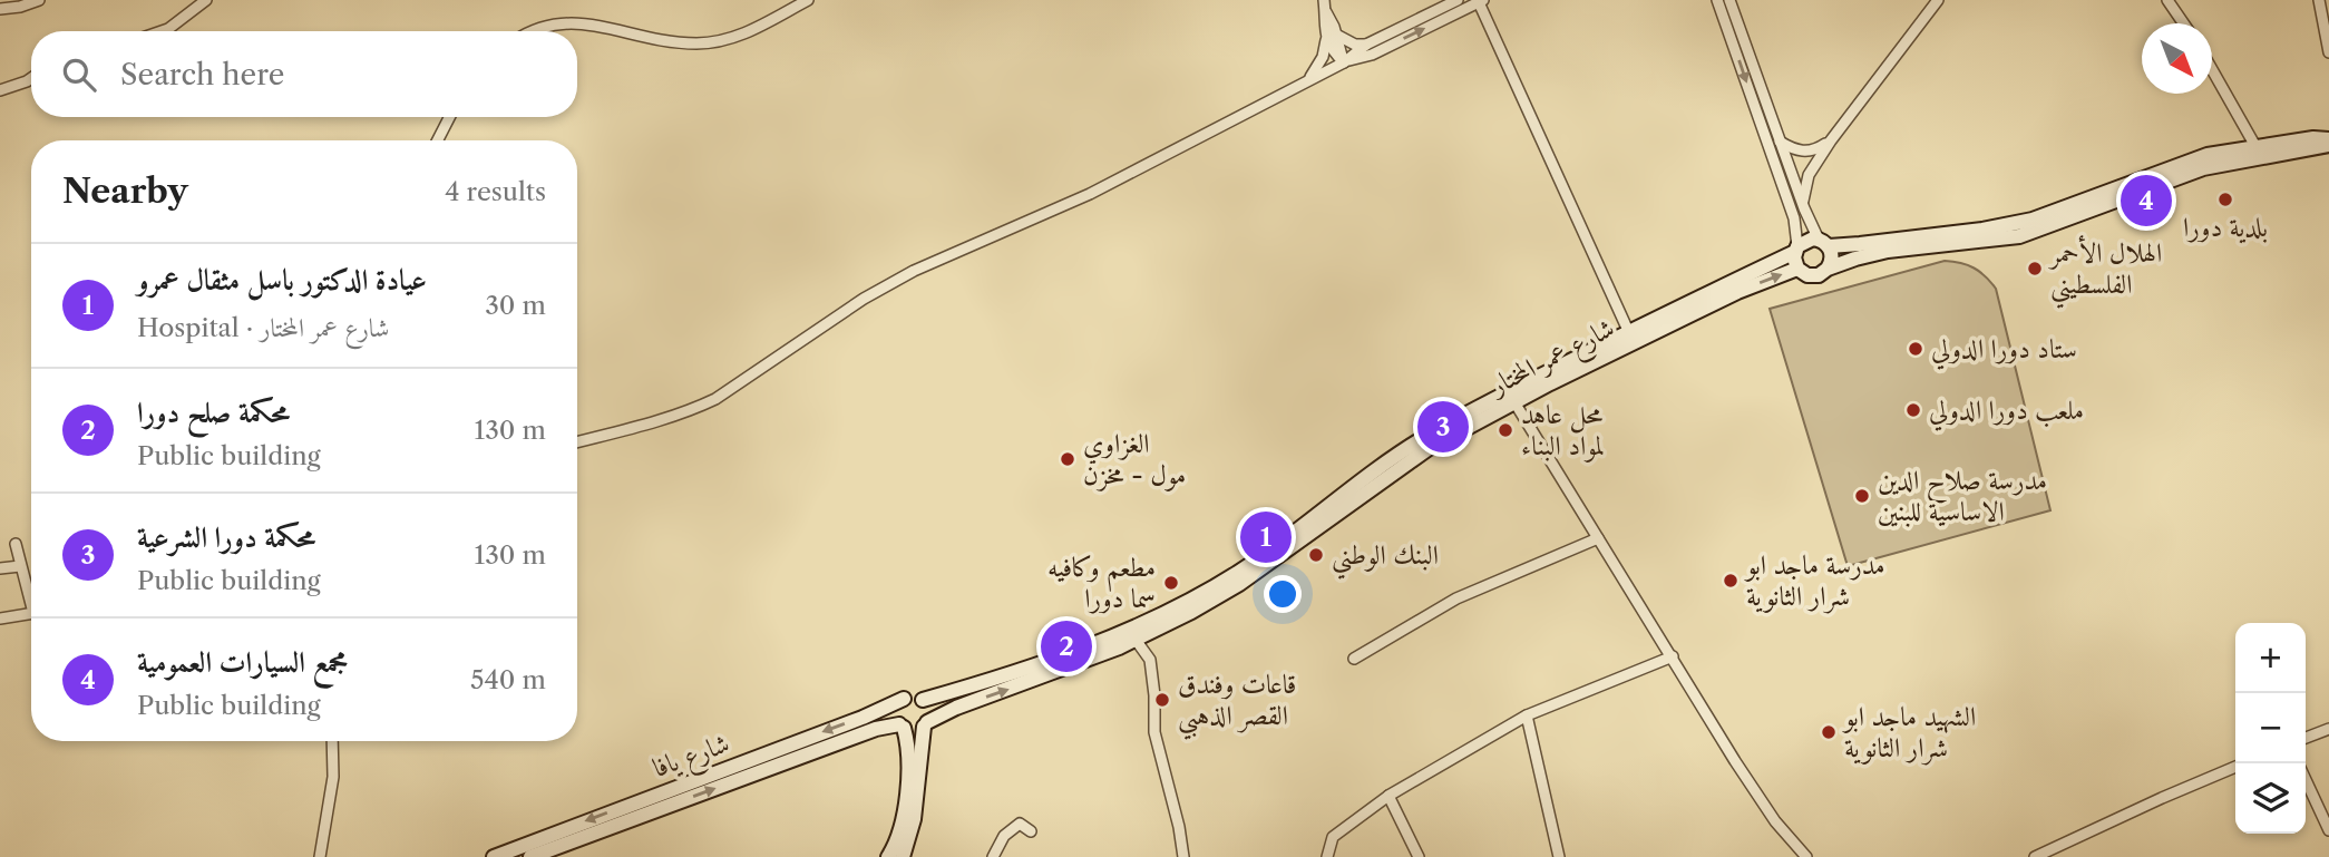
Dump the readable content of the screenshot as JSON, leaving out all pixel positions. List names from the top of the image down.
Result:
{
  "streets": {
    "main road": ["شارع عمر المختار", "شارع يافا"]
  },
  "crossings": [
    ["شارع عمر المختار", "شارع يافا"]
  ],
  "places": [
    "بلدية دورا",
    "الهلال الأحمر الفلسطيني",
    "ستاد دورا الدولي",
    "ملعب دورا الدولي",
    "محل عاهد لمواد البناء",
    "الغزاوي مول - مخزن",
    "مدرسة صلاح الدين الاساسية للبنين",
    "البنك الوطني",
    "مدرسة ماجد ابو شرار الثانوية",
    "مطعم وكافيه سما دورا",
    "قاعات وفندق القصر الذهبي",
    "الشهيد ماجد ابو شرار الثانوية"
  ],
  "north": "bottom right",
  "page": {
    "search": "Search here",
    "heading": ["Nearby", "4 results"],
    "pins": [
      "4",
      "3",
      "1",
      "2"
    ],
    "list": [
      {
        "mark": "1",
        "name": "عيادة الدكتور باسل مثقال عمرو",
        "note": "Hospital · شارع عمر المختار",
        "value": "30 m"
      },
      {
        "mark": "2",
        "name": "محكمة صلح دورا",
        "note": "Public building",
        "value": "130 m"
      },
      {
        "mark": "3",
        "name": "محكمة دورا الشرعية",
        "note": "Public building",
        "value": "130 m"
      },
      {
        "mark": "4",
        "name": "مجمع السيارات العمومية",
        "note": "Public building",
        "value": "540 m"
      }
    ],
    "map_buttons": ["+", "−"]
  }
}
